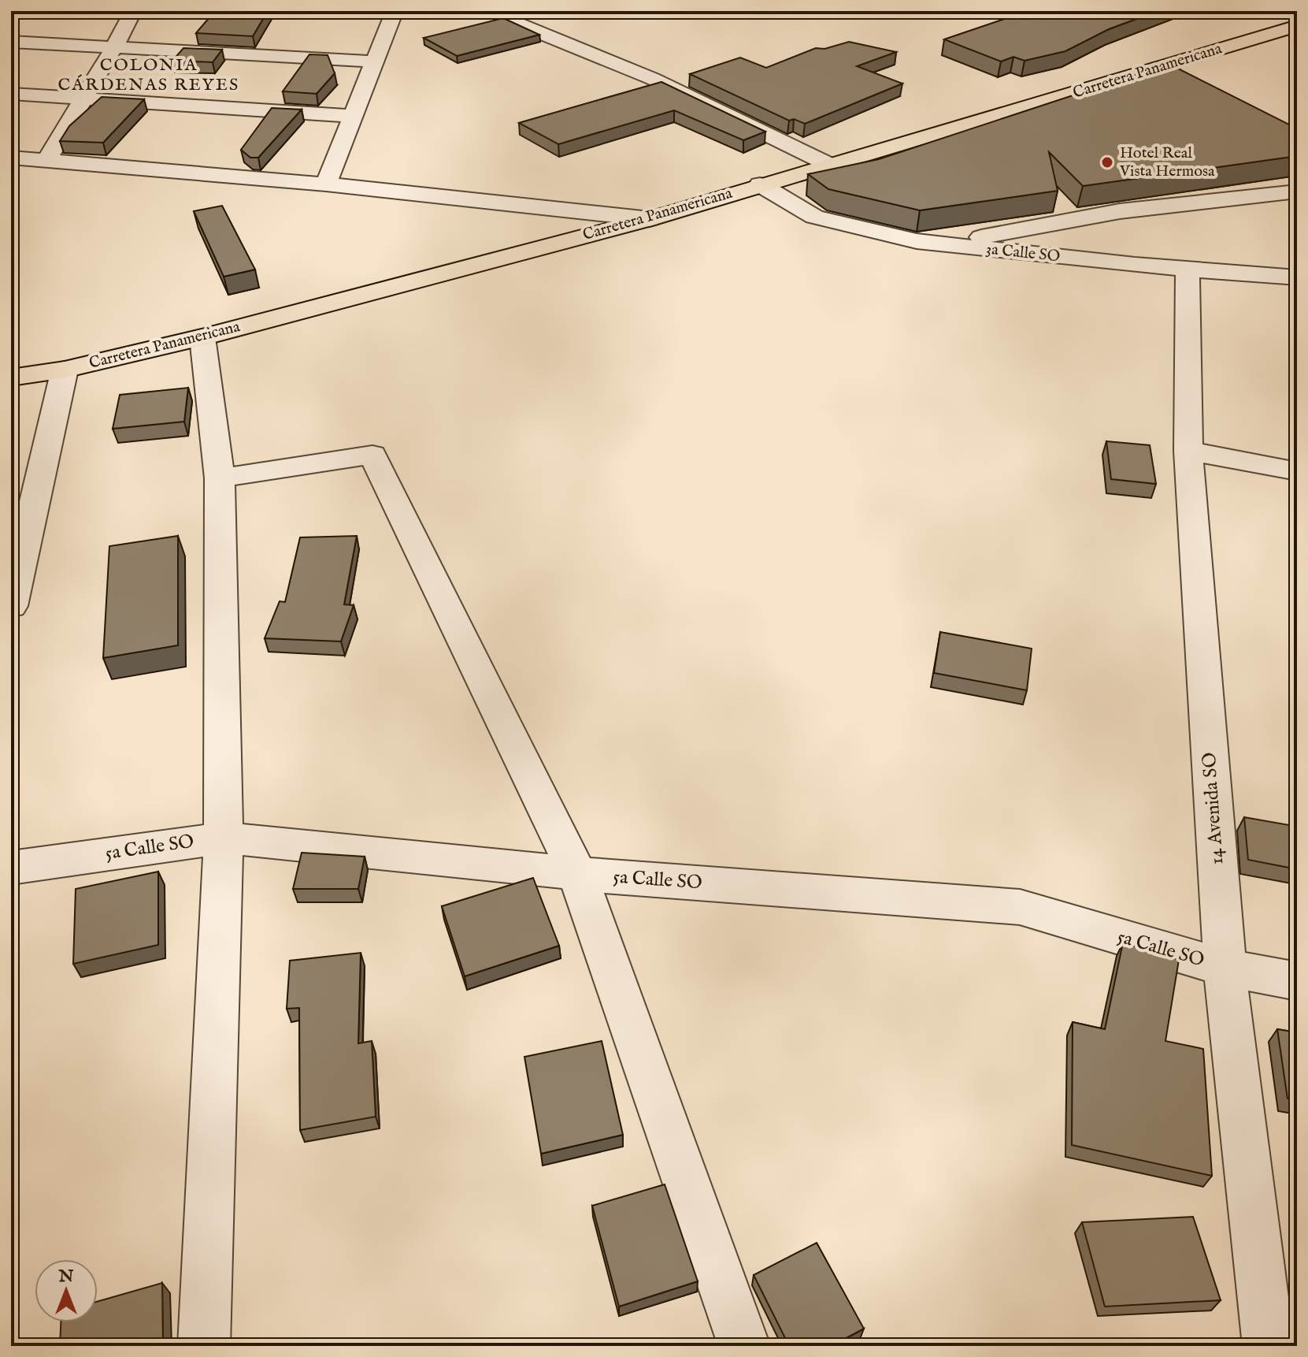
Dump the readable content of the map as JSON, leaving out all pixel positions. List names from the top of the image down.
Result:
{
  "streets": {
    "highway": ["Carretera Panamericana"],
    "street": ["3a Calle SO", "14 Avenida SO", "5a Calle SO"]
  },
  "crossings": [
    ["Carretera Panamericana", "3a Calle SO"],
    ["3a Calle SO", "14 Avenida SO"],
    ["14 Avenida SO", "5a Calle SO"]
  ],
  "districts": ["COLONIA CÁRDENAS REYES"],
  "places": ["Hotel Real Vista Hermosa"],
  "north": "top"
}
